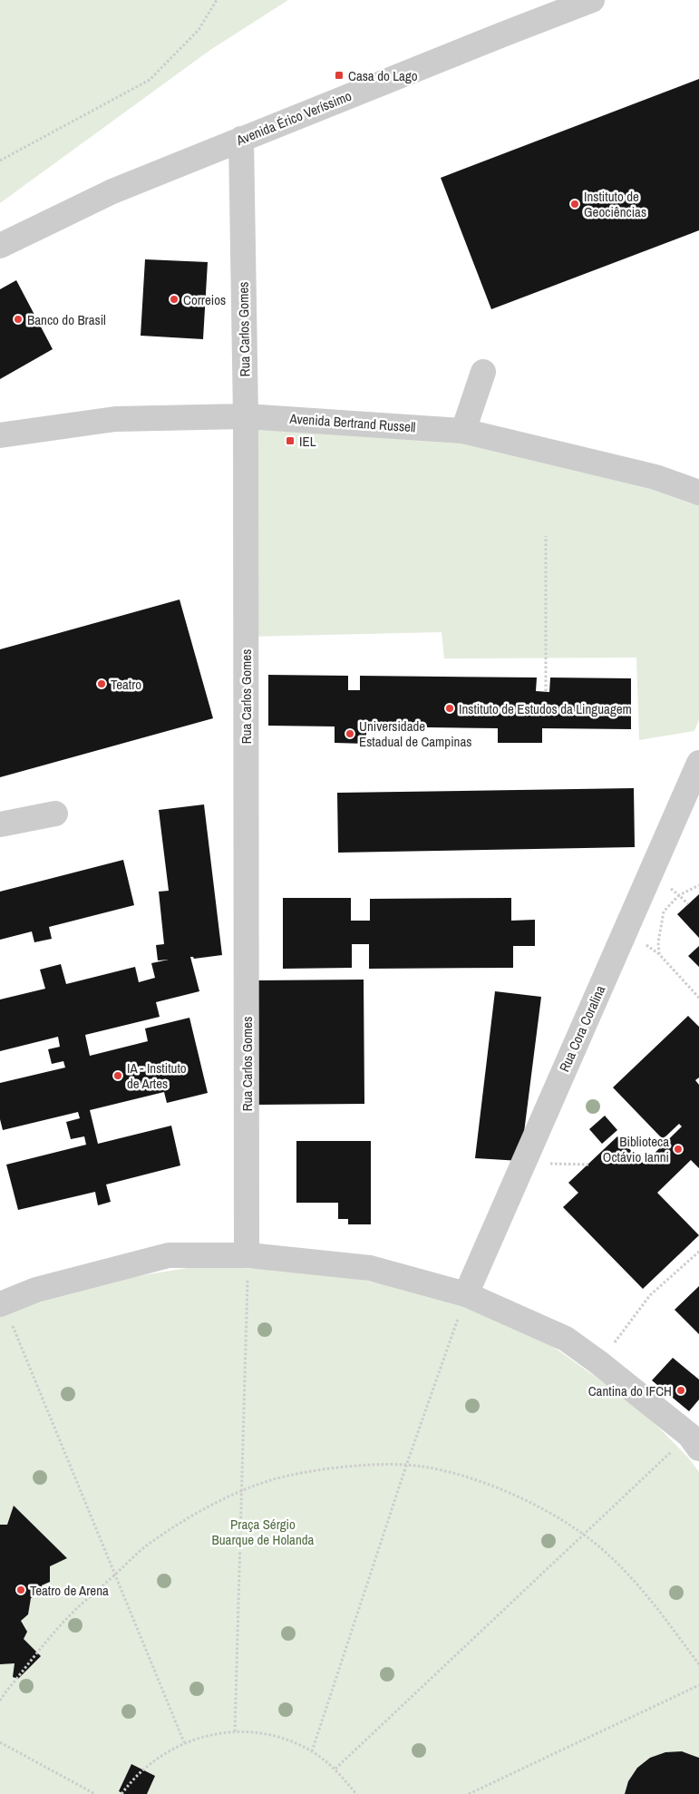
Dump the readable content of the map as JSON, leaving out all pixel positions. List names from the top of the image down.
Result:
{
  "streets": {
    "street": [
      "Avenida Érico Veríssimo",
      "Rua Carlos Gomes",
      "Avenida Bertrand Russell",
      "Rua Cora Coralina"
    ]
  },
  "crossings": [
    ["Avenida Érico Veríssimo", "Rua Carlos Gomes"],
    ["Rua Carlos Gomes", "Avenida Bertrand Russell"]
  ],
  "parks": ["Praça Sérgio Buarque de Holanda"],
  "places": {
    "transit": ["Casa do Lago", "IEL"],
    "other": [
      "Instituto de Geociências",
      "Correios",
      "Banco do Brasil",
      "Teatro",
      "Instituto de Estudos da Linguagem",
      "Universidade Estadual de Campinas",
      "IA - Instituto de Artes",
      "Biblioteca Octávio Ianni",
      "Cantina do IFCH",
      "Teatro de Arena"
    ]
  }
}
